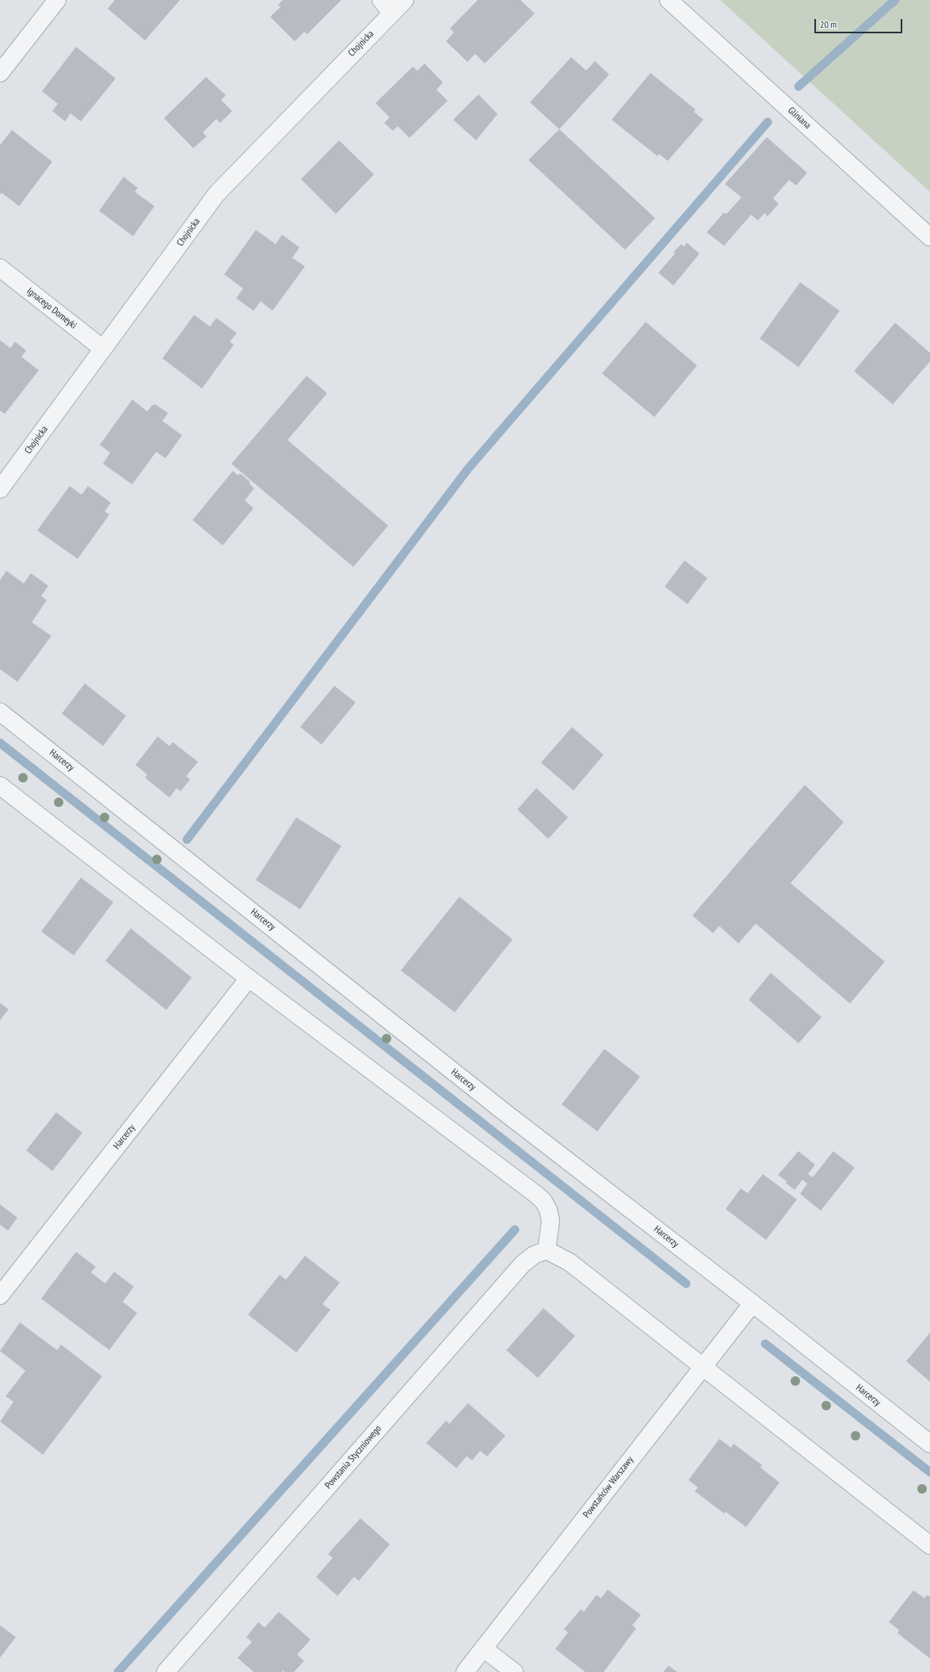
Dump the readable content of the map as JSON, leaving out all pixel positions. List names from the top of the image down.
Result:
{
  "streets": {
    "street": [
      "Chojnicka",
      "Gliniana",
      "Ignacego Domeyki",
      "Harcerzy",
      "Powstania Styczniowego",
      "Powstańców Warszawy"
    ]
  },
  "crossings": [
    ["Chojnicka", "Ignacego Domeyki"],
    ["Harcerzy", "Powstańców Warszawy"]
  ],
  "scale_bar": "20 m"
}
